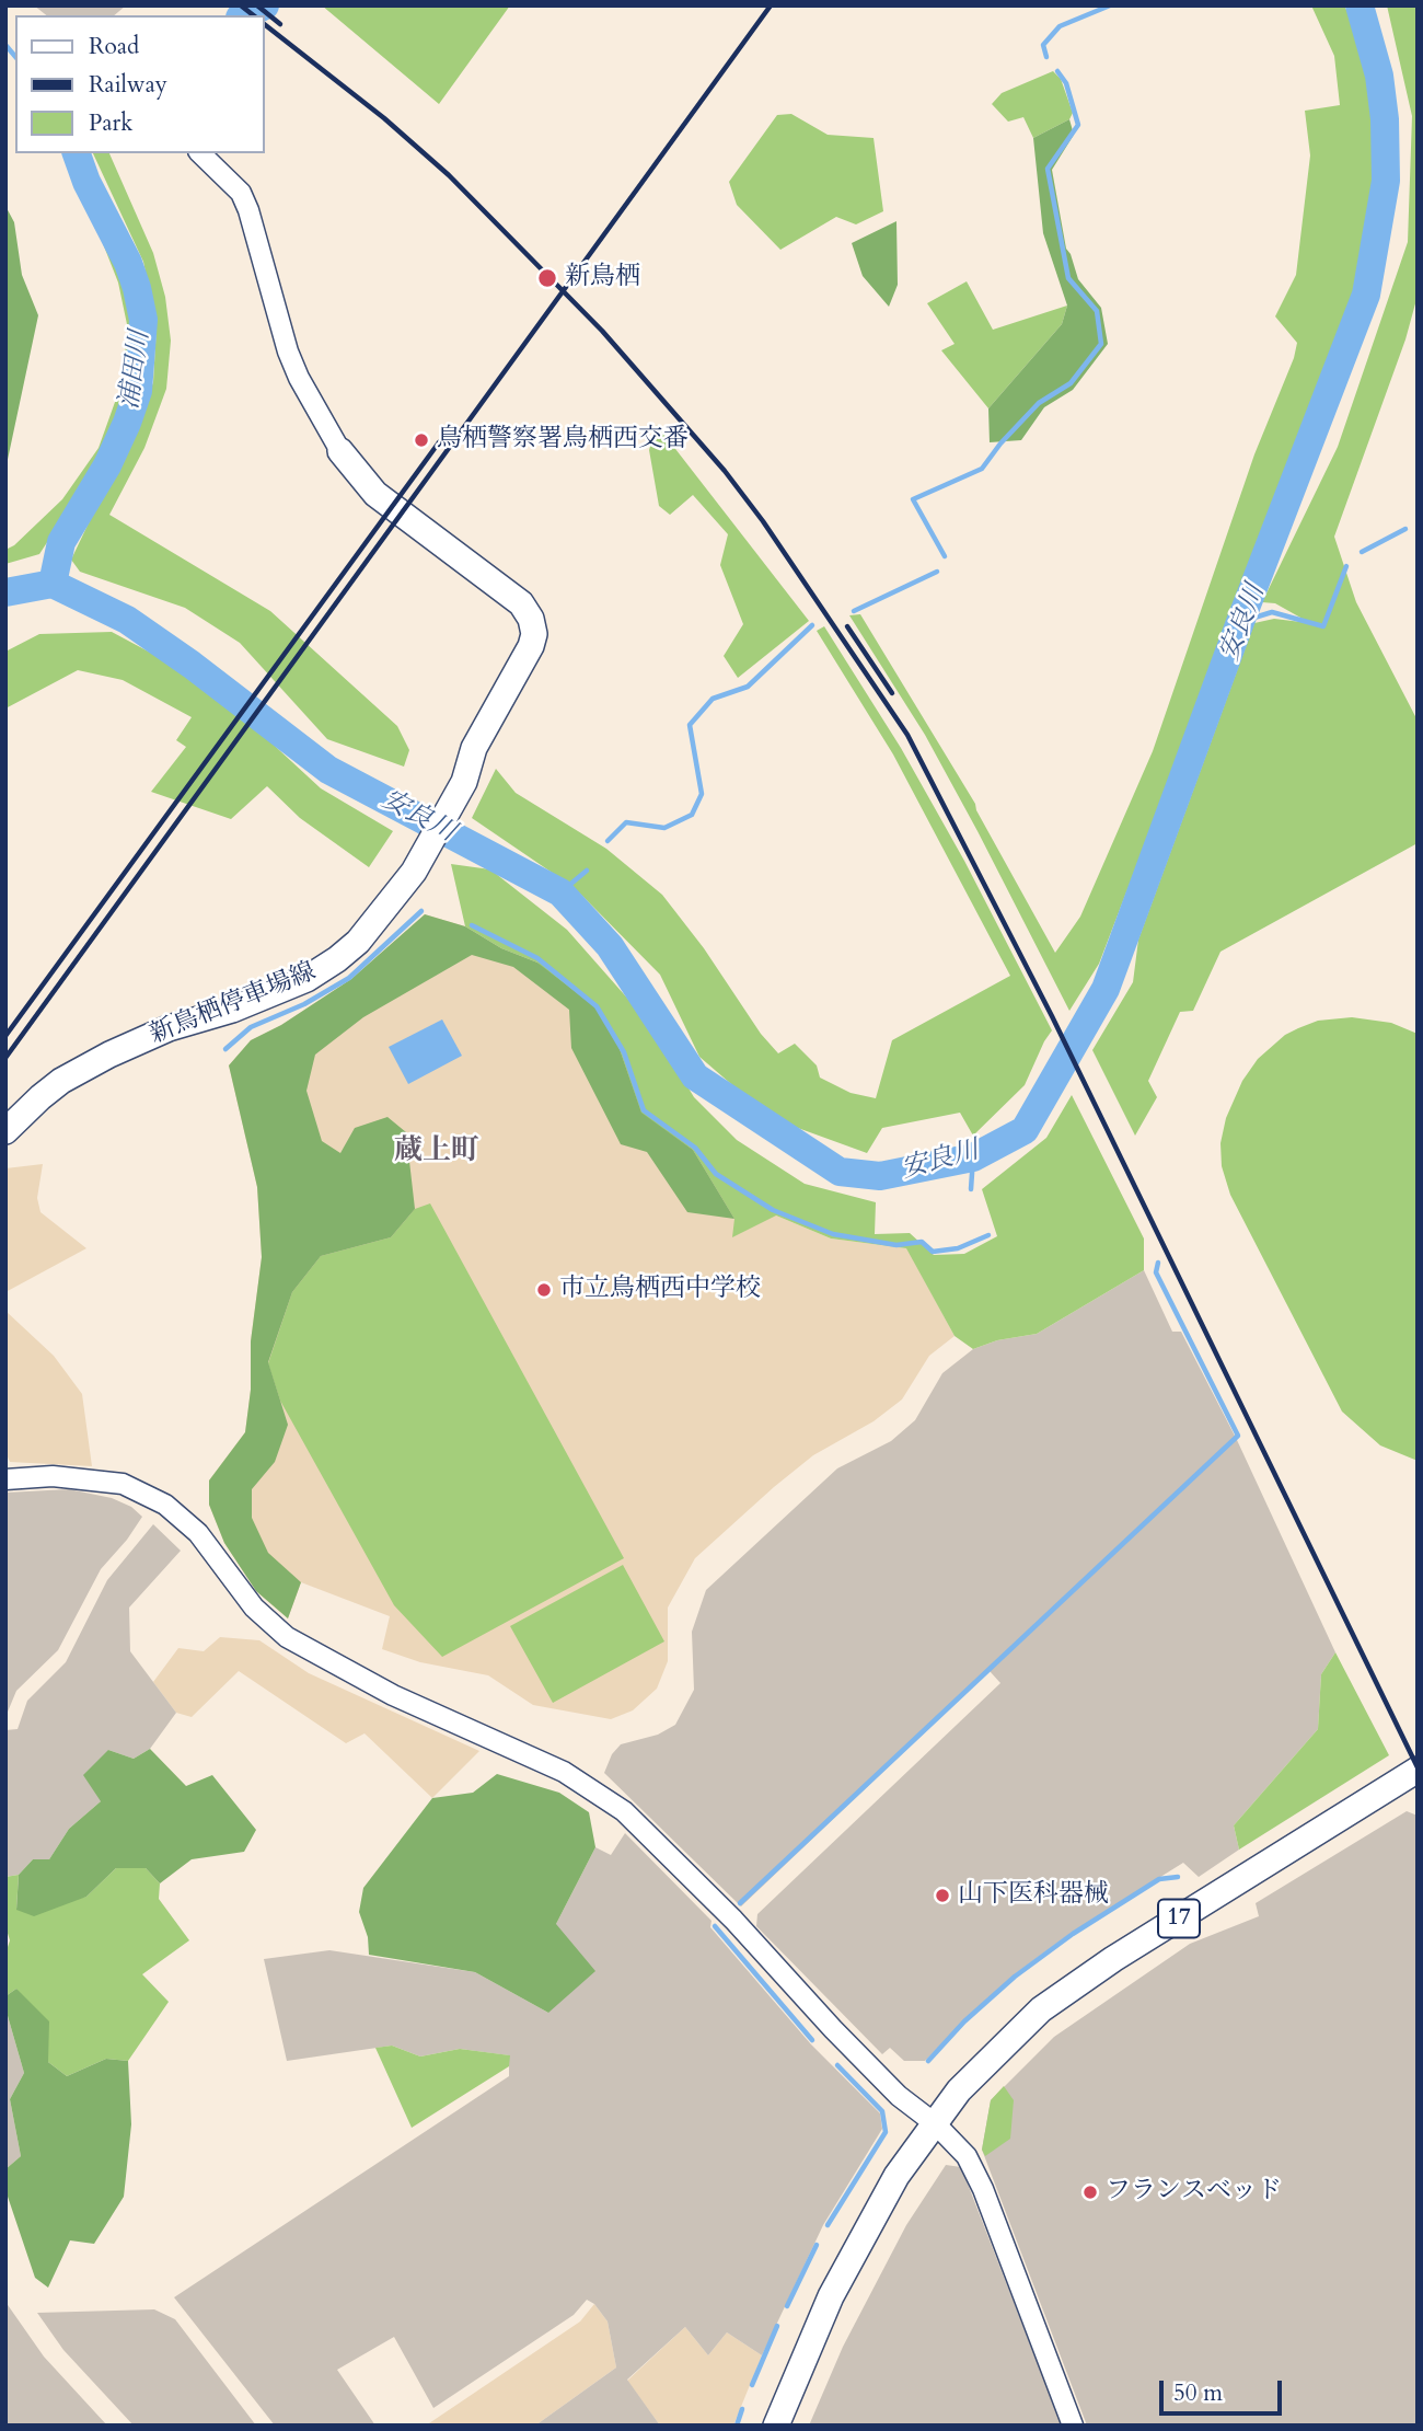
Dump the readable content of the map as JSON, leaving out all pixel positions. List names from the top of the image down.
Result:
{
  "streets": {
    "main road": ["新鳥栖停車場線", "17"]
  },
  "districts": ["蔵上町"],
  "water": ["浦田川", "安良川"],
  "places": [
    "新鳥栖",
    "鳥栖警察署鳥栖西交番",
    "市立鳥栖西中学校",
    "山下医科器械",
    "フランスベッド"
  ],
  "legend": ["Road", "Railway", "Park"],
  "scale_bar": "50 m"
}
